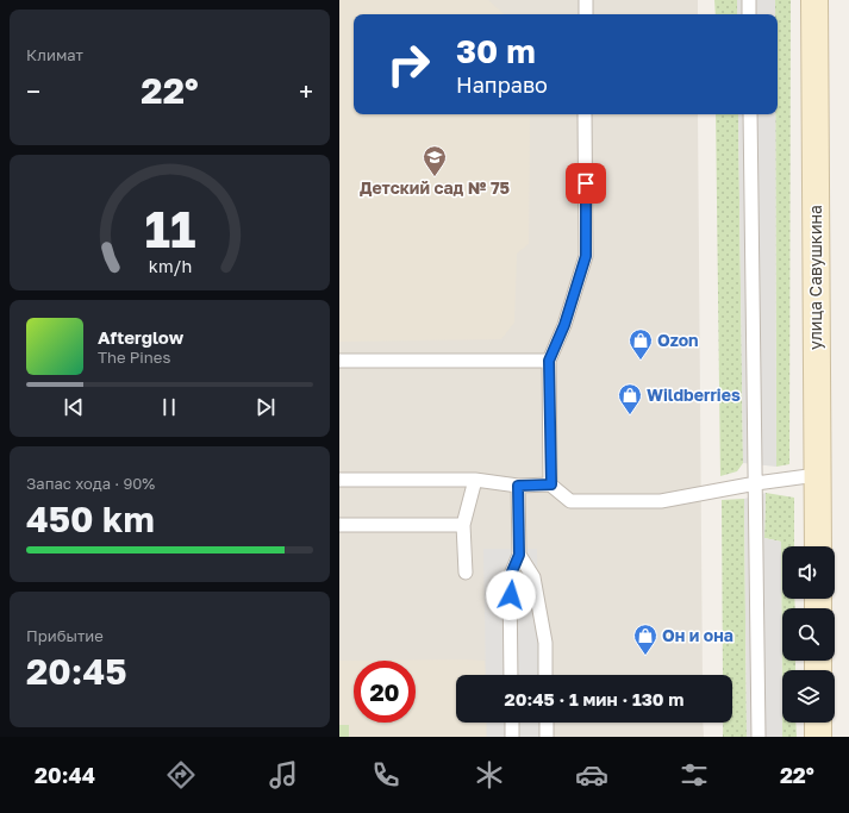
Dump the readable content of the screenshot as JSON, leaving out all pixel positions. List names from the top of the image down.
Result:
{
  "streets": {
    "main road": ["улица Савушкина"]
  },
  "places": {
    "school or university": ["Детский сад № 75"],
    "shop": ["Ozon", "Wildberries", "Он и она"]
  },
  "page": {
    "tile": [
      "Климат",
      ["Запас хода · 90%", "450 km"],
      ["Прибытие", "20:45"]
    ],
    "turn": ["30 m", "Направо"],
    "heat": ["−", "22°", "+"],
    "song": ["Afterglow", "The Pines"],
    "limit": "20",
    "trip": "20:45 · 1 мин · 130 m",
    "tabs": ["20:44", "22°"],
    "gauge": ["11", "km/h"]
  }
}
